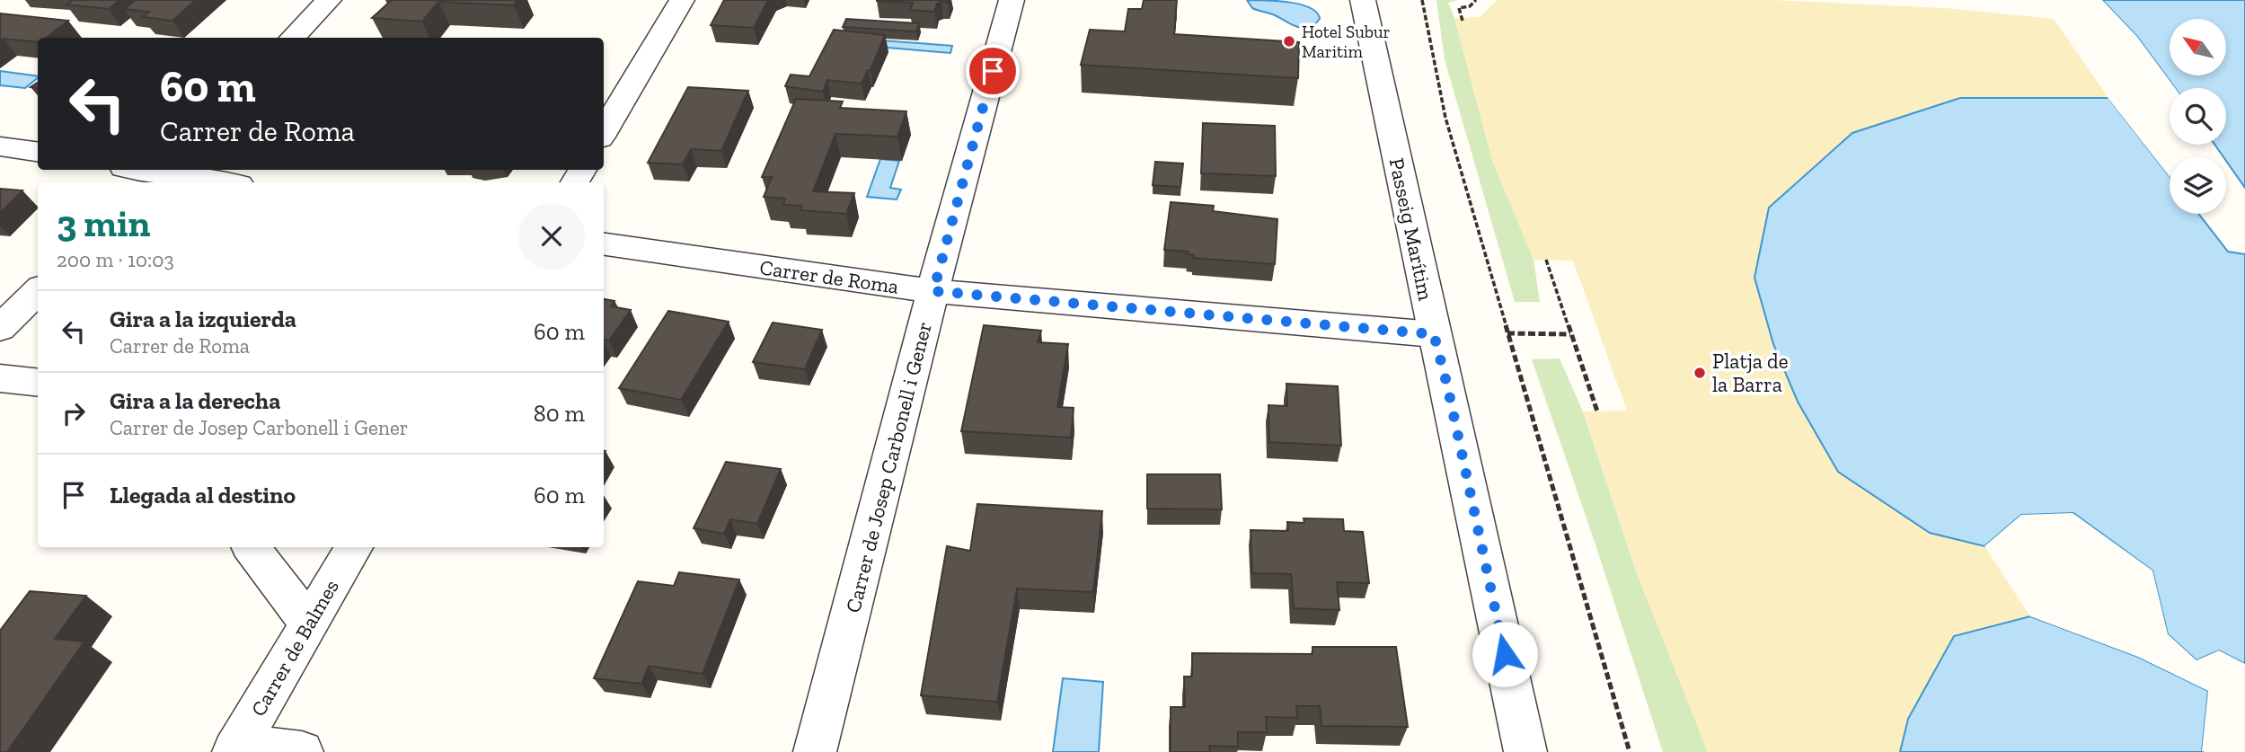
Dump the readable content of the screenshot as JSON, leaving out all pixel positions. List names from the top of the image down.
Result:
{
  "streets": {
    "street": [
      "Passeig Marítim",
      "Carrer de Roma",
      "Carrer de Josep Carbonell i Gener",
      "Carrer de Balmes"
    ]
  },
  "crossings": [
    ["Passeig Marítim", "Carrer de Roma"],
    ["Carrer de Roma", "Carrer de Josep Carbonell i Gener"]
  ],
  "places": ["Hotel Subur Maritim", "Platja de la Barra"],
  "north": "top left",
  "page": {
    "turn": ["60 m", "Carrer de Roma"],
    "heading": ["3 min", "200 m · 10:03"],
    "list": [
      {
        "name": "Gira a la izquierda",
        "note": "Carrer de Roma",
        "value": "60 m"
      },
      {
        "name": "Gira a la derecha",
        "note": "Carrer de Josep Carbonell i Gener",
        "value": "80 m"
      },
      {
        "name": "Llegada al destino",
        "value": "60 m"
      }
    ]
  }
}
